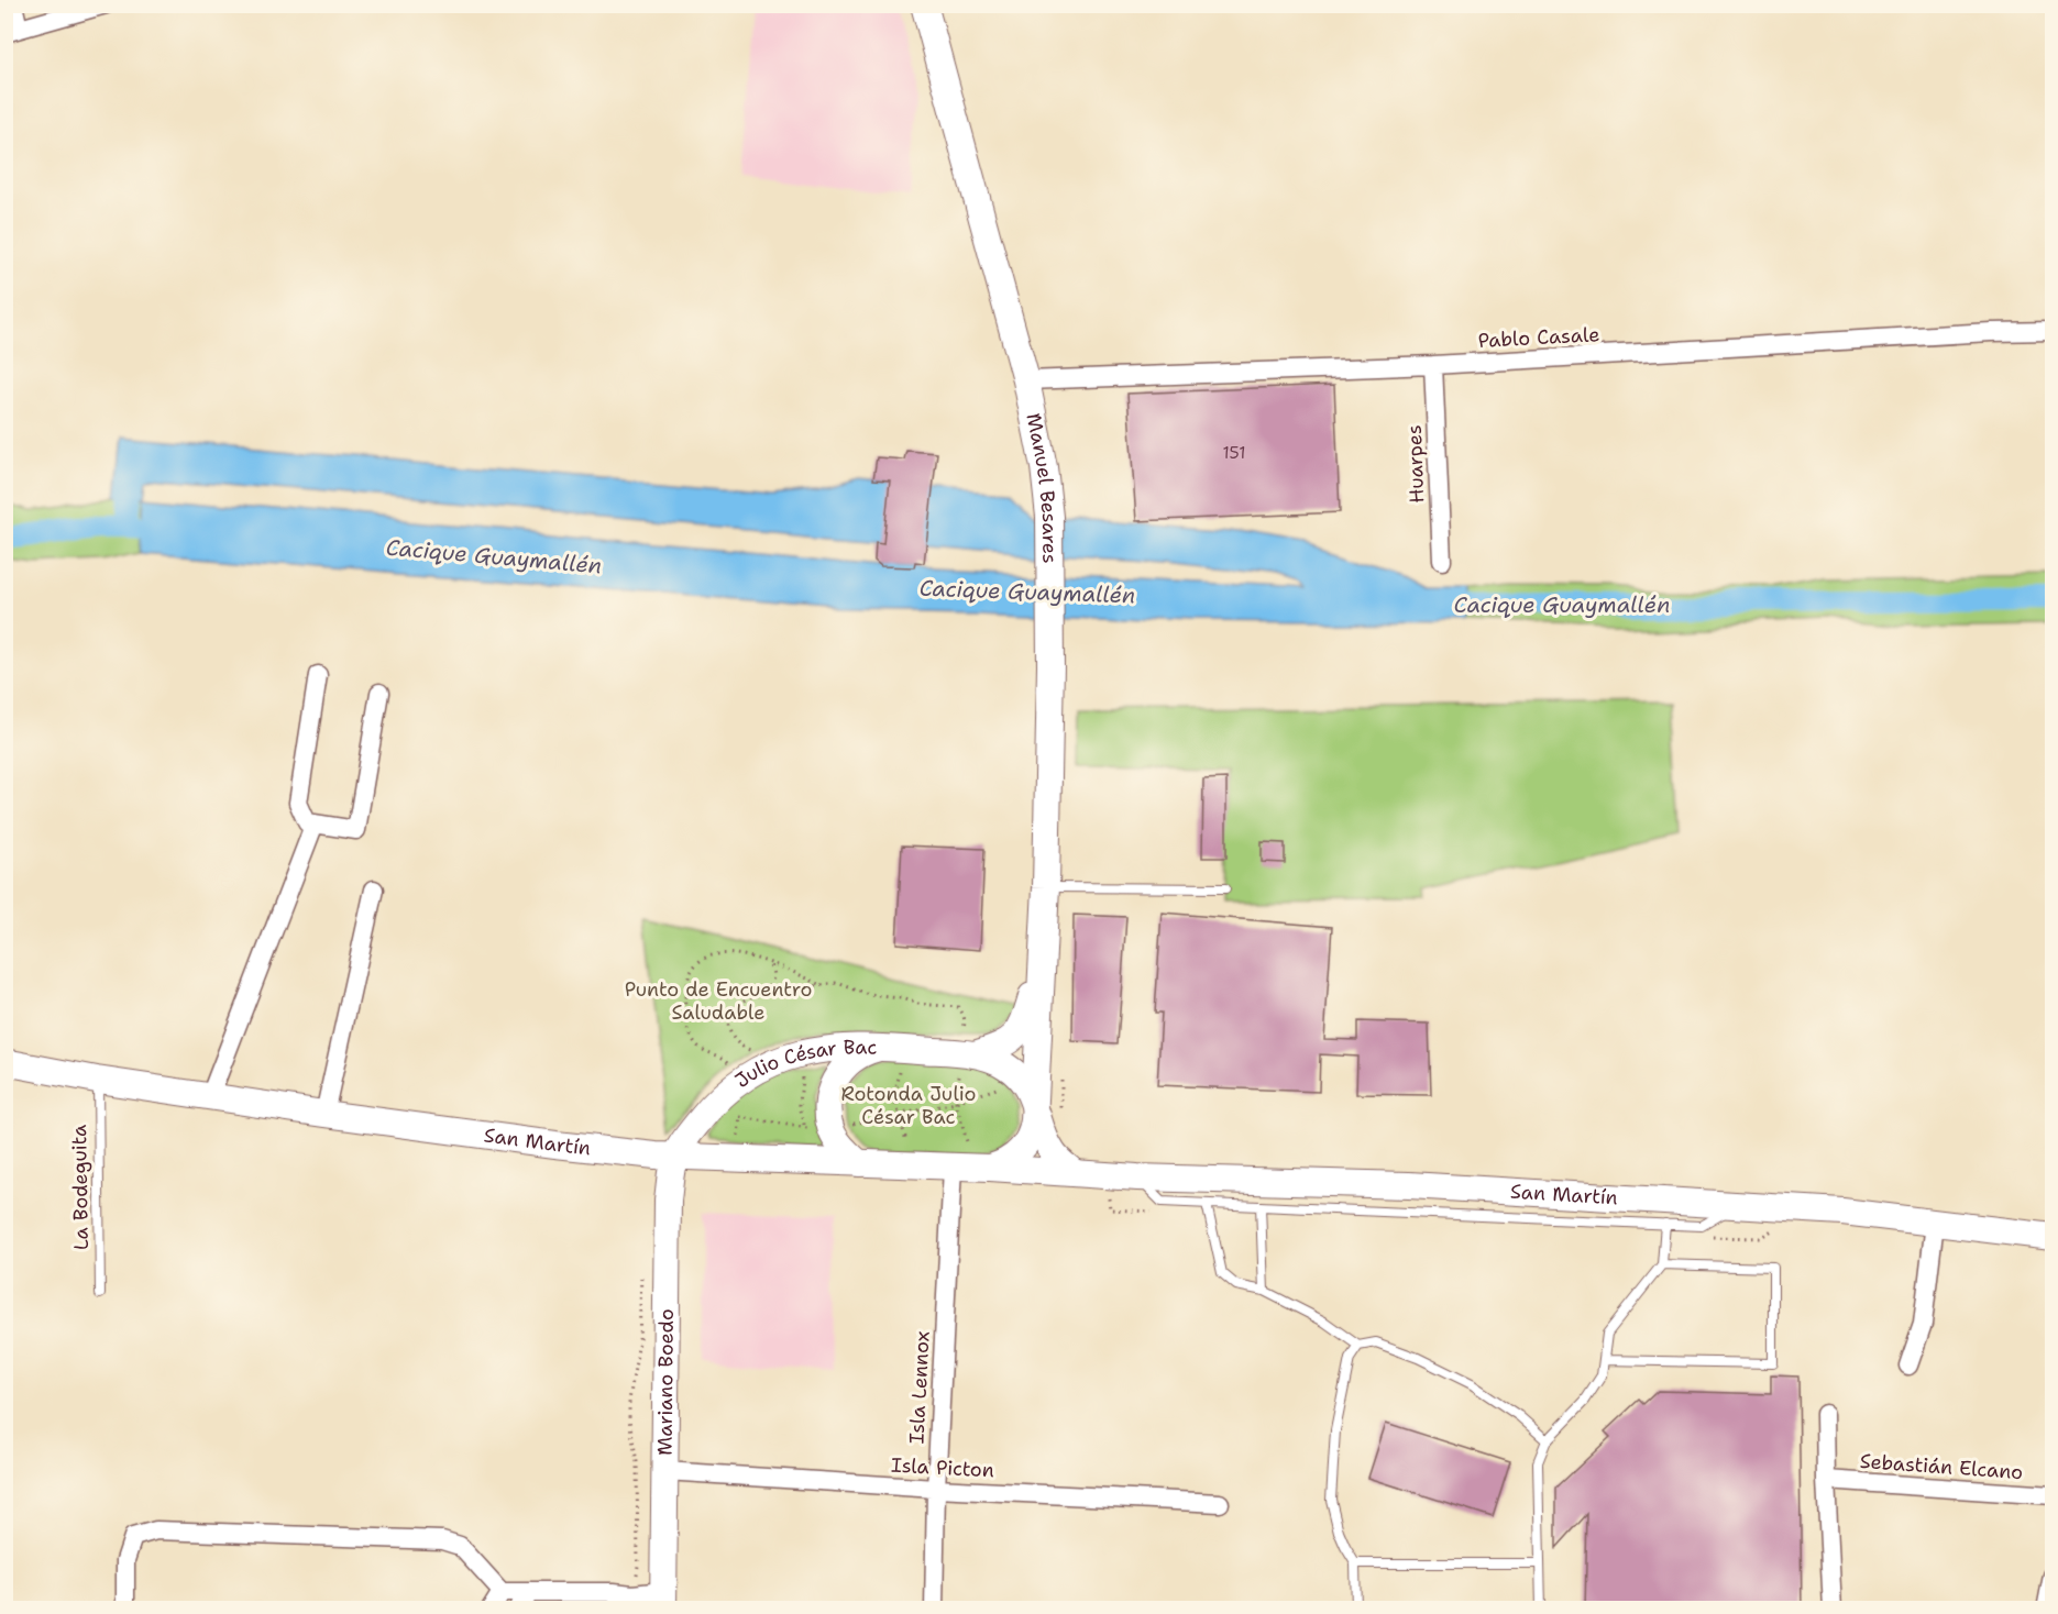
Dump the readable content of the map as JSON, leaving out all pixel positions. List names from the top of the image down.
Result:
{
  "streets": {
    "main road": [
      "Manuel Besares",
      "Julio César Bac",
      "San Martín",
      "Mariano Boedo"
    ],
    "street": [
      "Pablo Casale",
      "Huarpes",
      "Isla Lennox",
      "Sebastián Elcano",
      "Isla Picton"
    ],
    "lane": ["La Bodeguita"]
  },
  "crossings": [
    ["Pablo Casale", "Huarpes"],
    ["Pablo Casale", "Manuel Besares"],
    ["Manuel Besares", "Julio César Bac"],
    ["Julio César Bac", "San Martín"],
    ["Julio César Bac", "Mariano Boedo"],
    ["San Martín", "La Bodeguita"],
    ["San Martín", "Mariano Boedo"],
    ["San Martín", "Isla Lennox"],
    ["Mariano Boedo", "Isla Picton"],
    ["Isla Lennox", "Isla Picton"]
  ],
  "water": ["Cacique Guaymallén"],
  "parks": ["Punto de Encuentro Saludable", "Rotonda Julio César Bac"],
  "house_numbers": ["151"]
}
